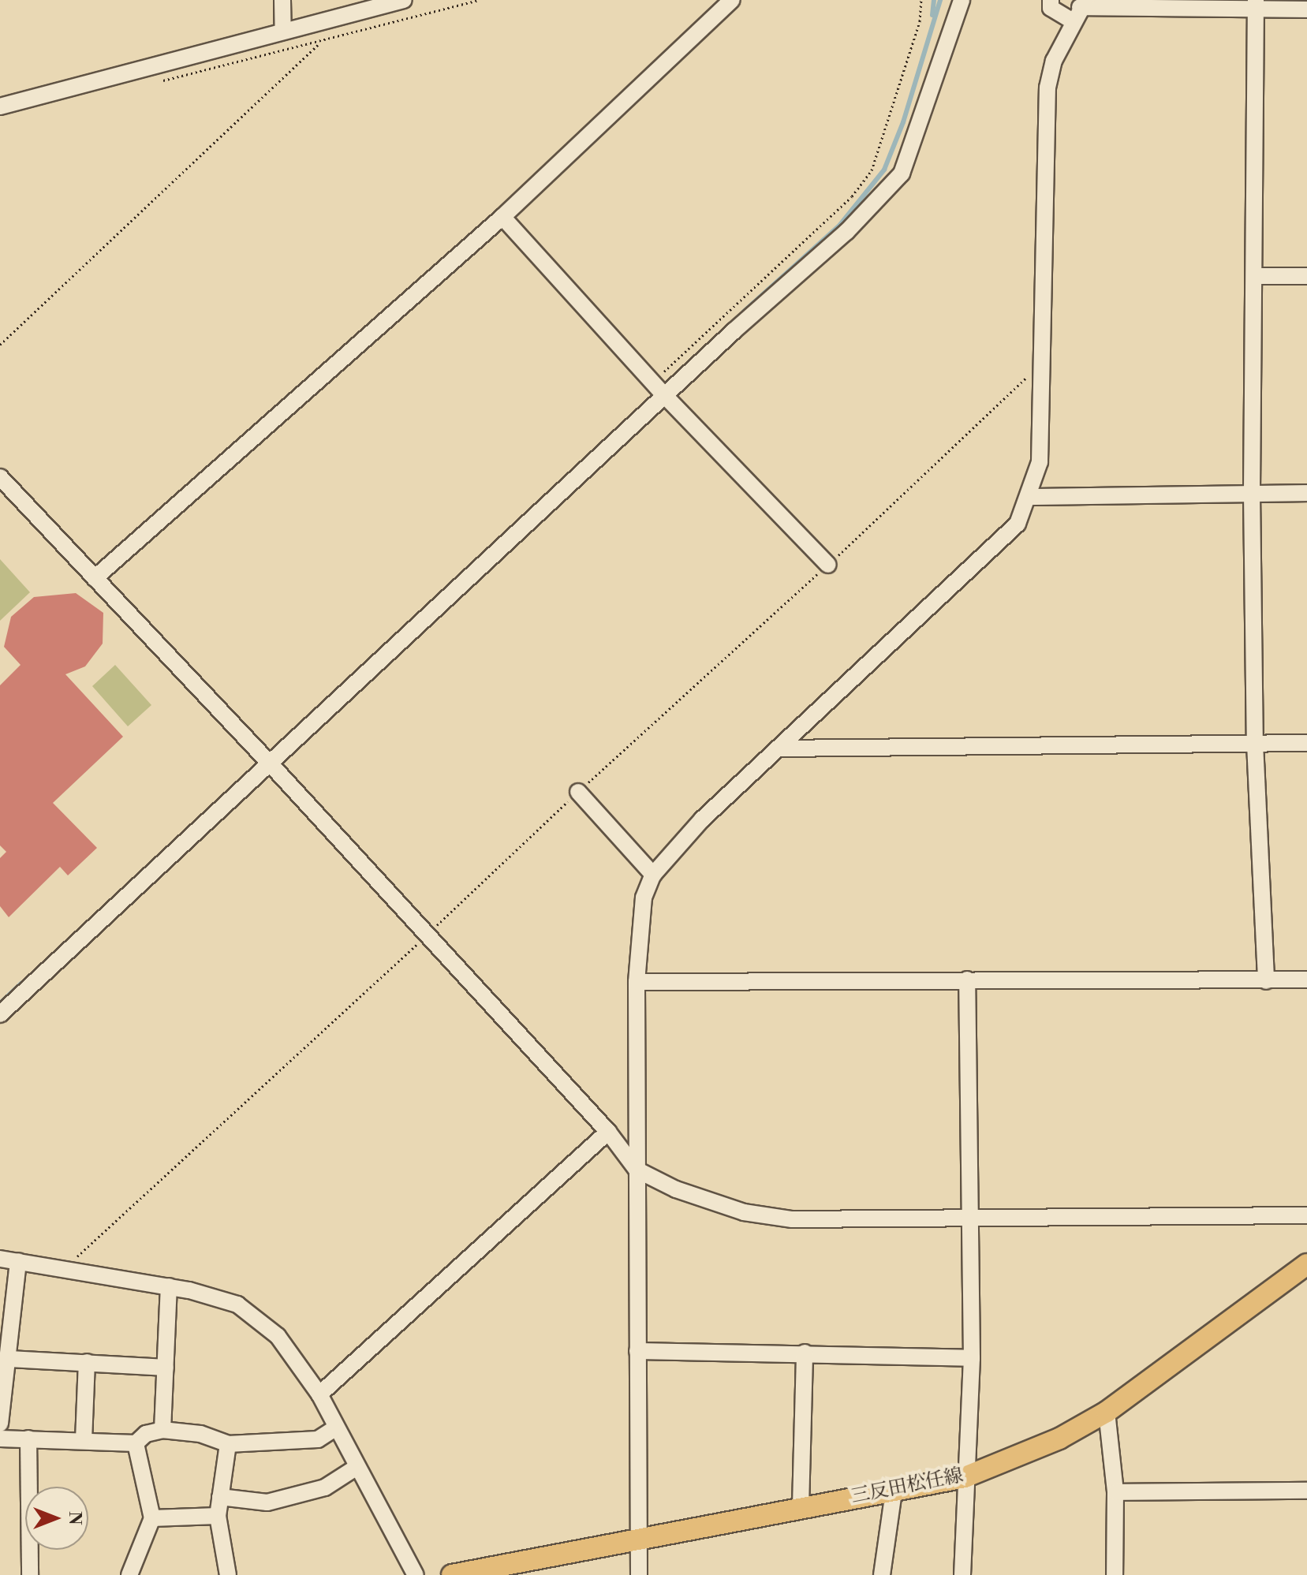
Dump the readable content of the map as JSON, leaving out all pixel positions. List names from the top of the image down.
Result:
{
  "streets": {
    "main road": ["三反田松任線"]
  },
  "north": "right"
}
